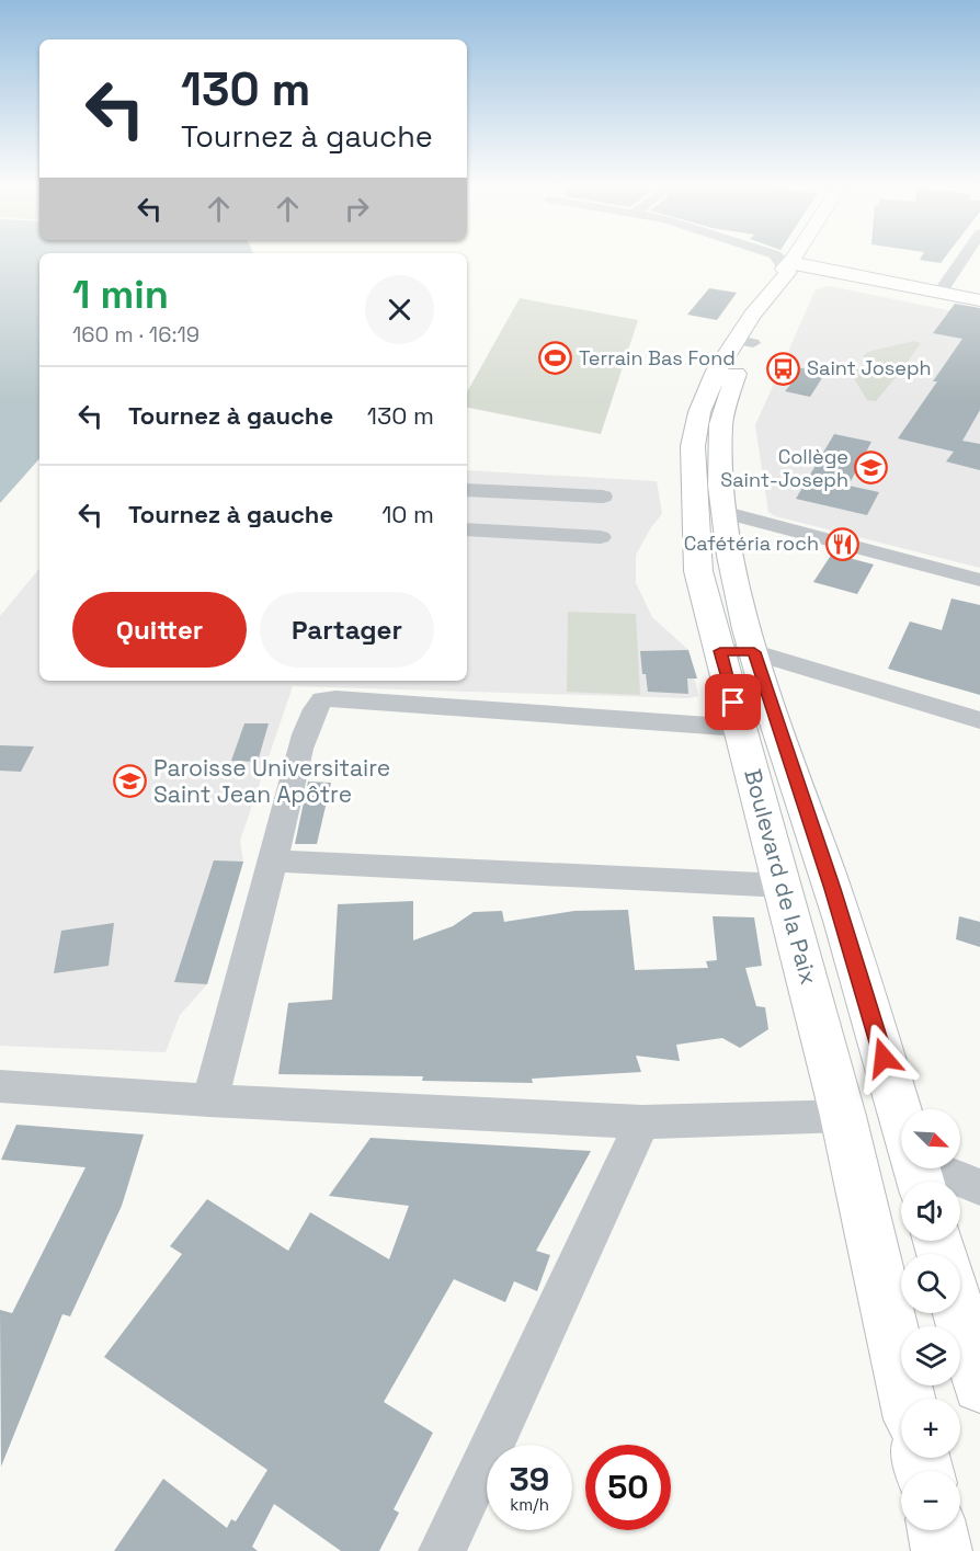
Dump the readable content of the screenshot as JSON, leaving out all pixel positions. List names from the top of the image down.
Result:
{
  "streets": {
    "main road": ["Boulevard de la Paix"]
  },
  "places": {
    "sports": ["Terrain Bas Fond"],
    "bus stop": ["Saint Joseph"],
    "school or university": ["Collège Saint-Joseph", "Paroisse Universitaire Saint Jean Apôtre"],
    "restaurant": ["Cafétéria roch"]
  },
  "north": "bottom right",
  "page": {
    "turn": ["130 m", "Tournez à gauche"],
    "heading": ["1 min", "160 m · 16:19"],
    "list": [
      {
        "name": "Tournez à gauche",
        "value": "130 m"
      },
      {
        "name": "Tournez à gauche",
        "value": "10 m"
      }
    ],
    "buttons": ["Quitter", "Partager"],
    "map_buttons": ["+", "−"],
    "speed": "39 km/h",
    "limit": "50"
  }
}
